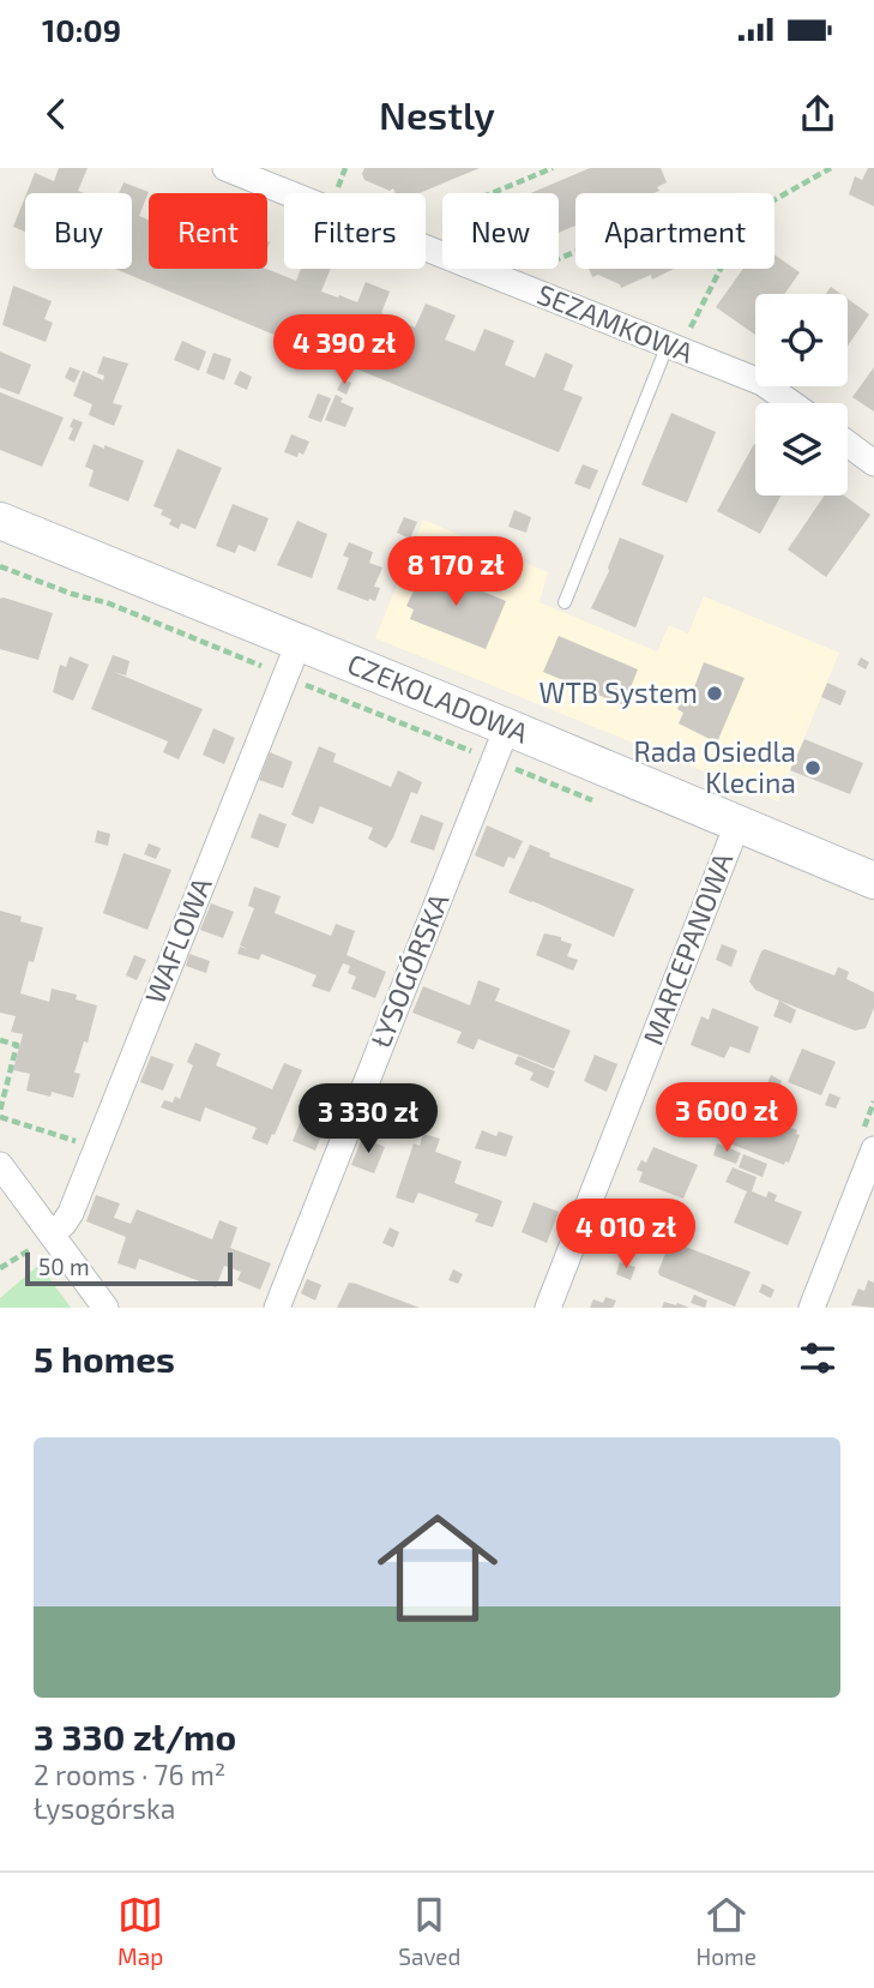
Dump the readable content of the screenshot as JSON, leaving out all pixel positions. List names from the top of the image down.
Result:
{
  "streets": {
    "street": [
      "SEZAMKOWA",
      "CZEKOLADOWA",
      "WAFLOWA",
      "MARCEPANOWA",
      "ŁYSOGÓRSKA"
    ]
  },
  "crossings": [
    ["CZEKOLADOWA", "WAFLOWA"],
    ["CZEKOLADOWA", "MARCEPANOWA"],
    ["CZEKOLADOWA", "ŁYSOGÓRSKA"]
  ],
  "places": ["WTB System", "Rada Osiedla Klecina"],
  "scale_bar": "50 m",
  "page": {
    "status": "10:09",
    "header": "Nestly",
    "chip": [
      "Buy",
      "Rent",
      "Filters",
      "New",
      "Apartment"
    ],
    "price": [
      "4 390 zł",
      "8 170 zł",
      "3 600 zł",
      "3 330 zł",
      "4 010 zł"
    ],
    "scale": "50 m",
    "heading": "5 homes",
    "list": [
      {
        "name": "3 330 zł/mo",
        "note": "2 rooms · 76 m² · Łysogórska"
      }
    ],
    "tabs": ["Map", "Saved", "Home"]
  }
}
